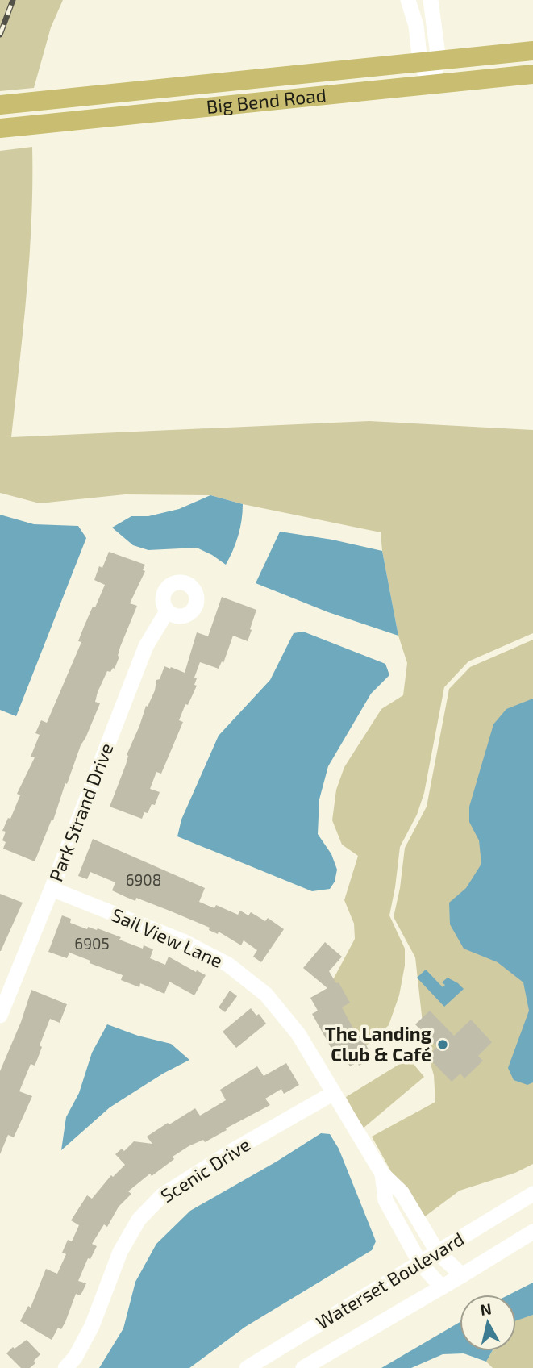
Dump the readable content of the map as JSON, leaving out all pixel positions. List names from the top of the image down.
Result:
{
  "streets": {
    "main road": ["Big Bend Road"],
    "street": [
      "Park Strand Drive",
      "Sail View Lane",
      "Scenic Drive",
      "Waterset Boulevard"
    ]
  },
  "crossings": [
    ["Park Strand Drive", "Sail View Lane"],
    ["Sail View Lane", "Scenic Drive"],
    ["Sail View Lane", "Waterset Boulevard"]
  ],
  "places": ["The Landing Club & Café"],
  "house_numbers": ["6908", "6905"],
  "north": "top"
}
